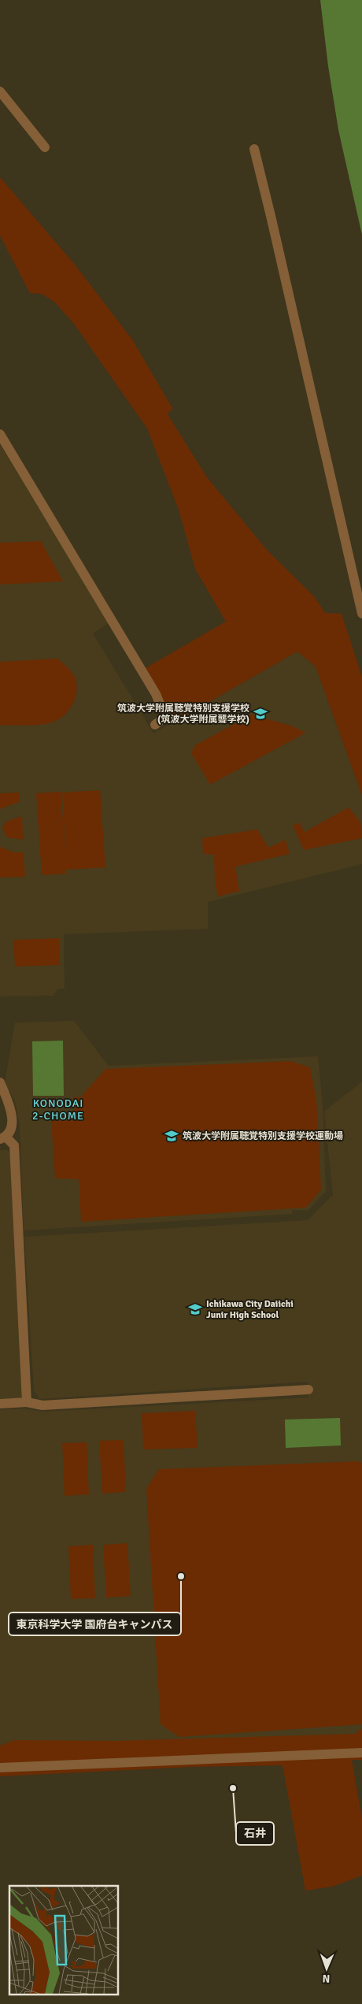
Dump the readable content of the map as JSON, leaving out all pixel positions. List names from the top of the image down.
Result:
{
  "districts": ["KONODAI 2-CHOME"],
  "places": {
    "school or university": ["筑波大学附属聴覚特別支援学校 (筑波大学附属聾学校)", "筑波大学附属聴覚特別支援学校運動場", "Ichikawa City Daiichi Junir High School"],
    "other": ["東京科学大学 国府台キャンパス", "石井"]
  },
  "north": "bottom"
}
